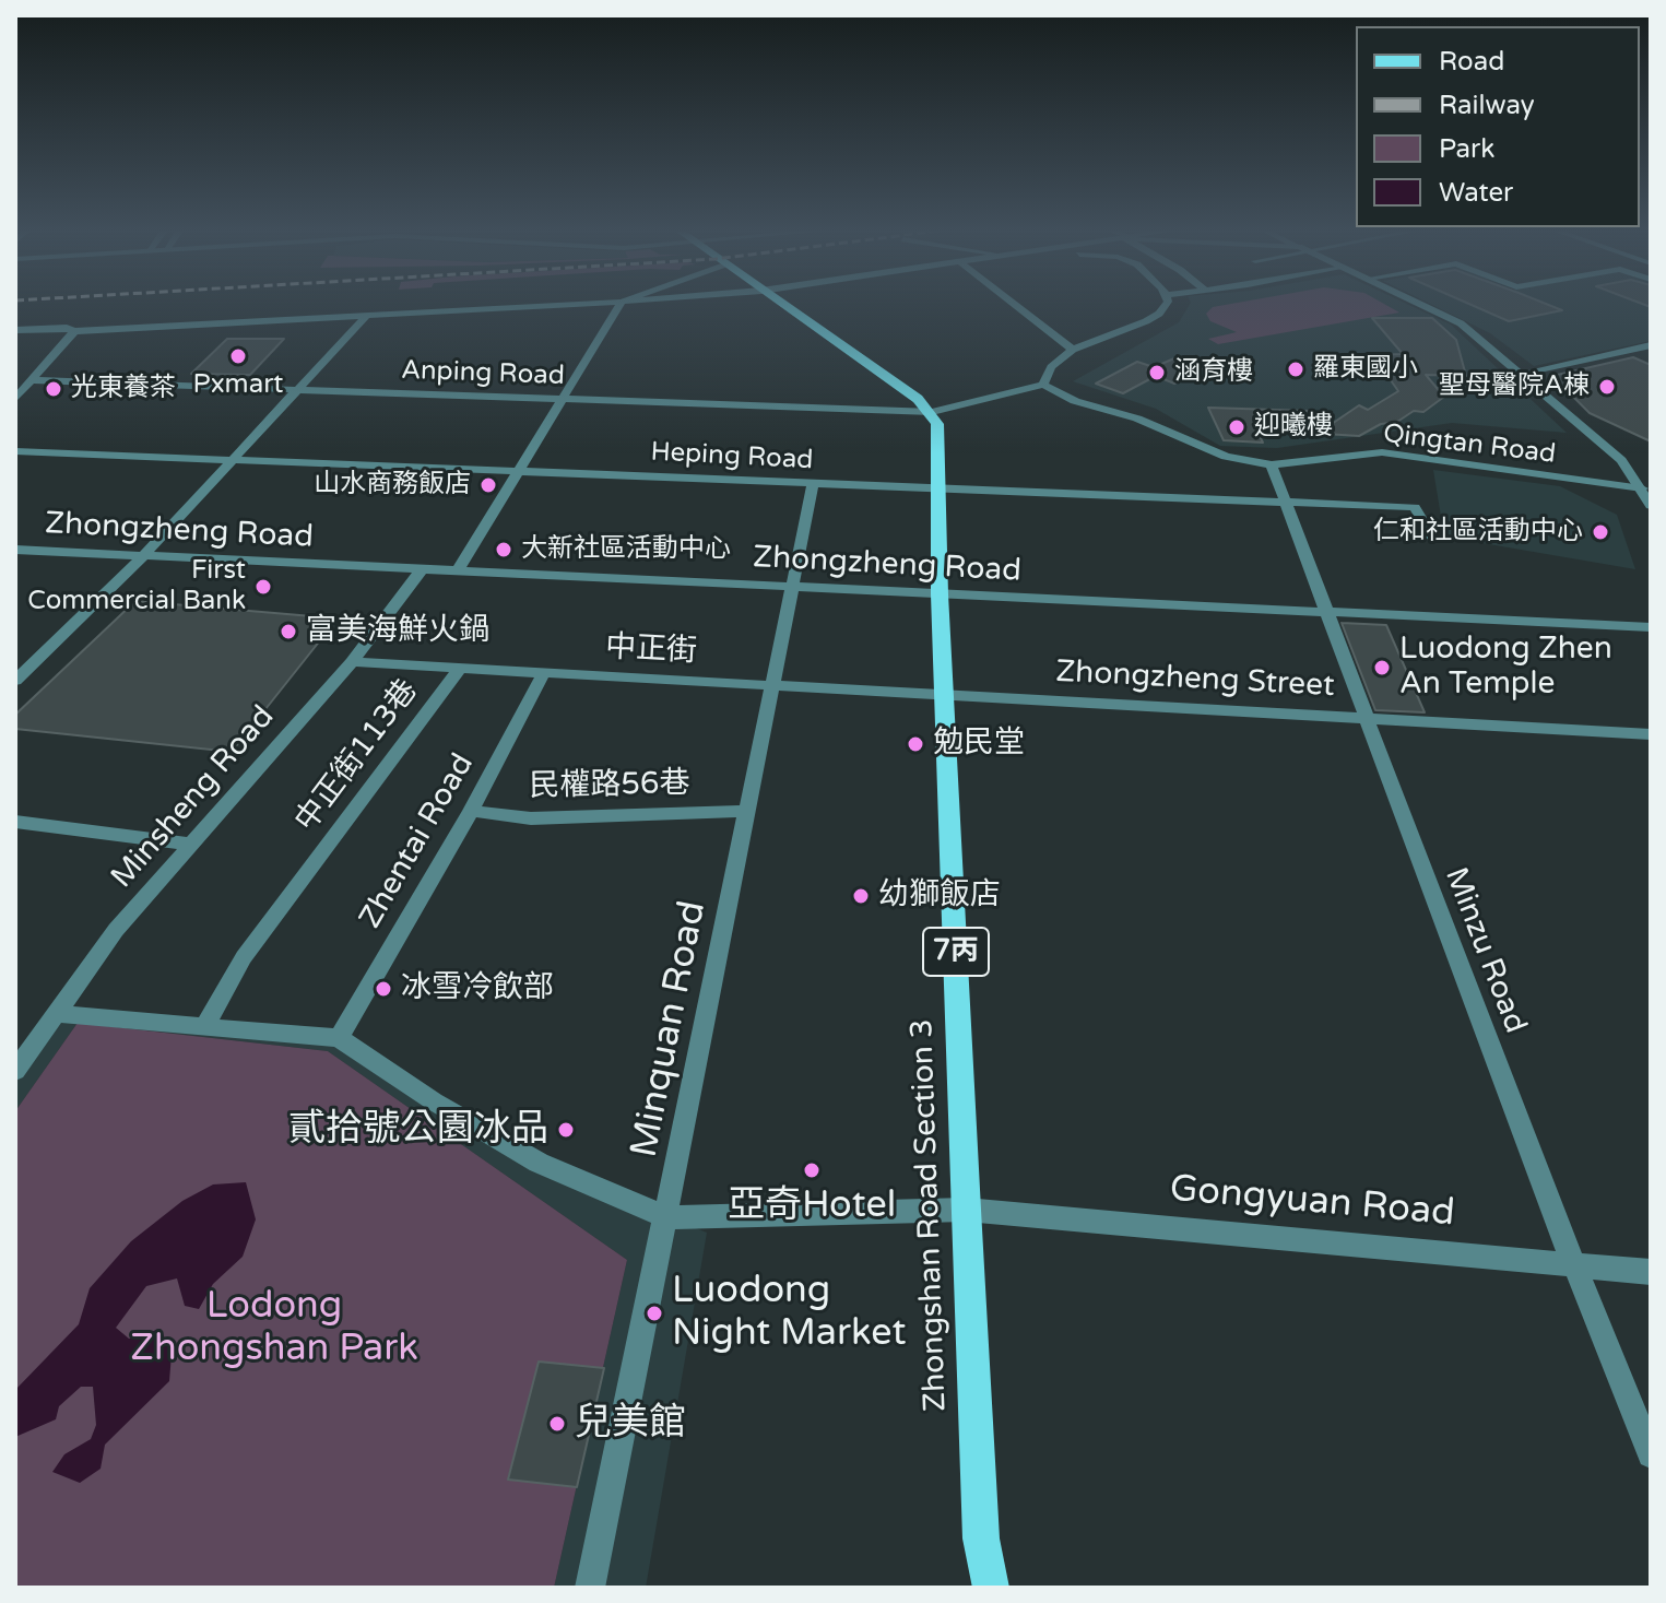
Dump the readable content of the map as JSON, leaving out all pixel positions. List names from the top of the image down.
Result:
{
  "streets": {
    "main road": ["7丙", "Zhongshan Road Section 3"],
    "street": [
      "Anping Road",
      "Qingtan Road",
      "Heping Road",
      "Zhongzheng Road",
      "中正街",
      "Zhongzheng Street",
      "中正街113巷",
      "民權路56巷",
      "Minsheng Road",
      "Zhentai Road",
      "Minzu Road",
      "Minquan Road",
      "Gongyuan Road"
    ]
  },
  "crossings": [
    ["Anping Road", "Qingtan Road"],
    ["Anping Road", "Zhongshan Road Section 3"],
    ["Qingtan Road", "Minzu Road"],
    ["Heping Road", "Minzu Road"],
    ["Heping Road", "Minquan Road"],
    ["Heping Road", "Zhongshan Road Section 3"],
    ["Zhongzheng Road", "Minsheng Road"],
    ["Zhongzheng Road", "Minzu Road"],
    ["Zhongzheng Road", "Minquan Road"],
    ["Zhongzheng Road", "Zhongshan Road Section 3"],
    ["中正街", "Zhongzheng Street"],
    ["中正街", "中正街113巷"],
    ["中正街", "Minsheng Road"],
    ["中正街", "Zhentai Road"],
    ["中正街", "Minquan Road"],
    ["中正街", "Zhongshan Road Section 3"],
    ["Zhongzheng Street", "Minzu Road"],
    ["Zhongzheng Street", "Zhongshan Road Section 3"],
    ["民權路56巷", "Zhentai Road"],
    ["民權路56巷", "Minquan Road"],
    ["Minzu Road", "Gongyuan Road"],
    ["Minquan Road", "Gongyuan Road"],
    ["Gongyuan Road", "Zhongshan Road Section 3"]
  ],
  "parks": ["Lodong Zhongshan Park"],
  "places": [
    "Pxmart",
    "羅東國小",
    "涵育樓",
    "聖母醫院A棟",
    "光東養茶",
    "迎曦樓",
    "山水商務飯店",
    "仁和社區活動中心",
    "大新社區活動中心",
    "First Commercial Bank",
    "富美海鮮火鍋",
    "Luodong Zhen An Temple",
    "勉民堂",
    "幼獅飯店",
    "冰雪冷飲部",
    "貳拾號公園冰品",
    "亞奇Hotel",
    "Luodong Night Market",
    "兒美館"
  ],
  "legend": [
    "Road",
    "Railway",
    "Park",
    "Water"
  ]
}
